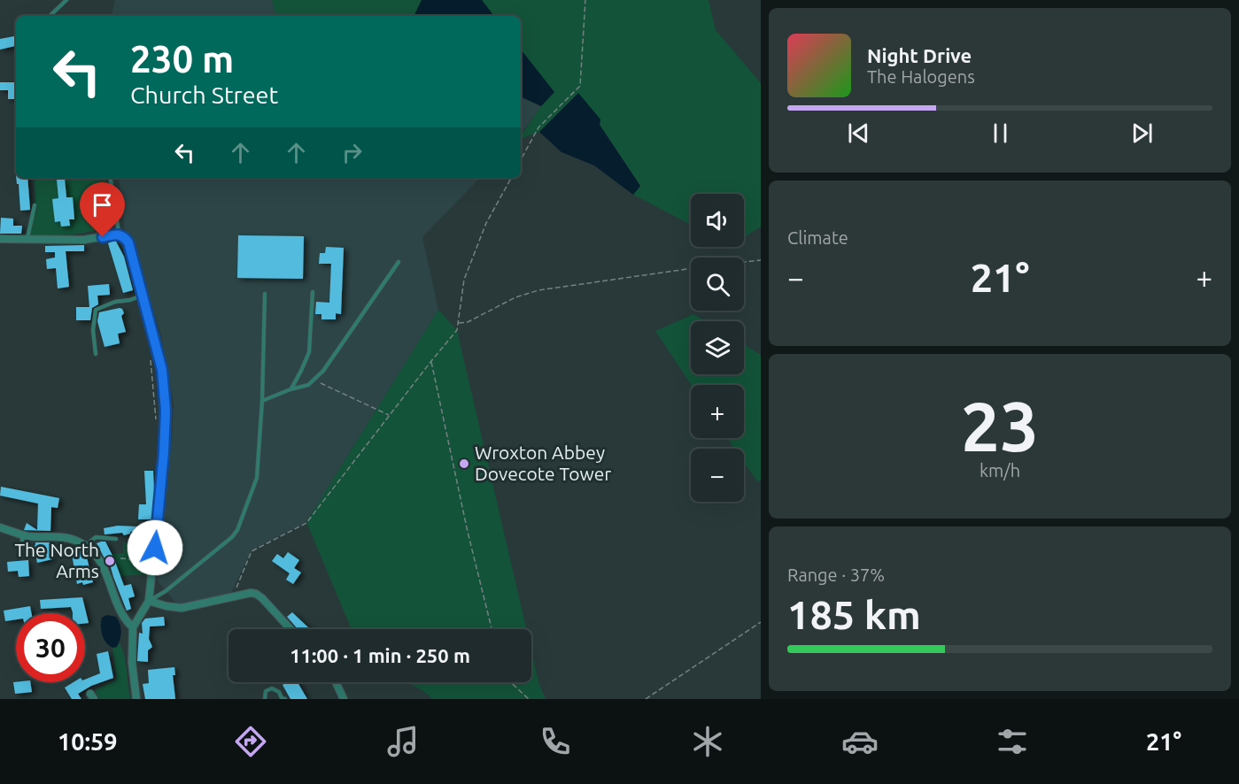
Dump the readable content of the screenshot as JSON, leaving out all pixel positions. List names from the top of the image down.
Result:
{
  "places": ["Wroxton Abbey Dovecote Tower", "The North Arms"],
  "page": {
    "turn": ["230 m", "Church Street"],
    "song": ["Night Drive", "The Halogens"],
    "tile": [
      "Climate",
      ["23", "km/h"],
      ["Range · 37%", "185 km"]
    ],
    "map_buttons": ["+", "−"],
    "heat": ["−", "21°", "+"],
    "limit": "30",
    "trip": "11:00 · 1 min · 250 m",
    "tabs": ["10:59", "21°"]
  }
}
